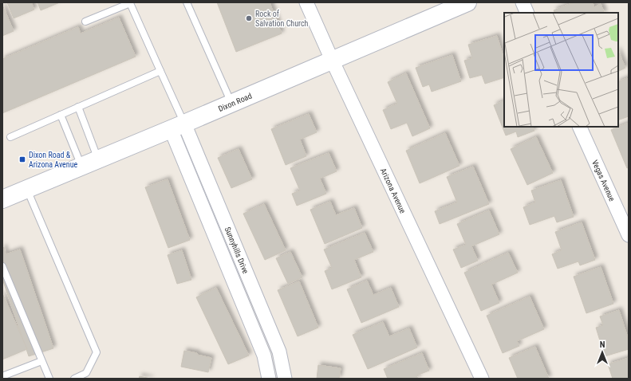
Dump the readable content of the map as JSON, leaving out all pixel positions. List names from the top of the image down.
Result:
{
  "streets": {
    "street": [
      "Dixon Road",
      "Vegas Avenue",
      "Arizona Avenue",
      "Sunnyhills Drive"
    ]
  },
  "crossings": [
    ["Dixon Road", "Arizona Avenue"],
    ["Dixon Road", "Sunnyhills Drive"]
  ],
  "places": {
    "other": ["Rock of Salvation Church"],
    "transit": ["Dixon Road & Arizona Avenue"]
  },
  "north": "top"
}
